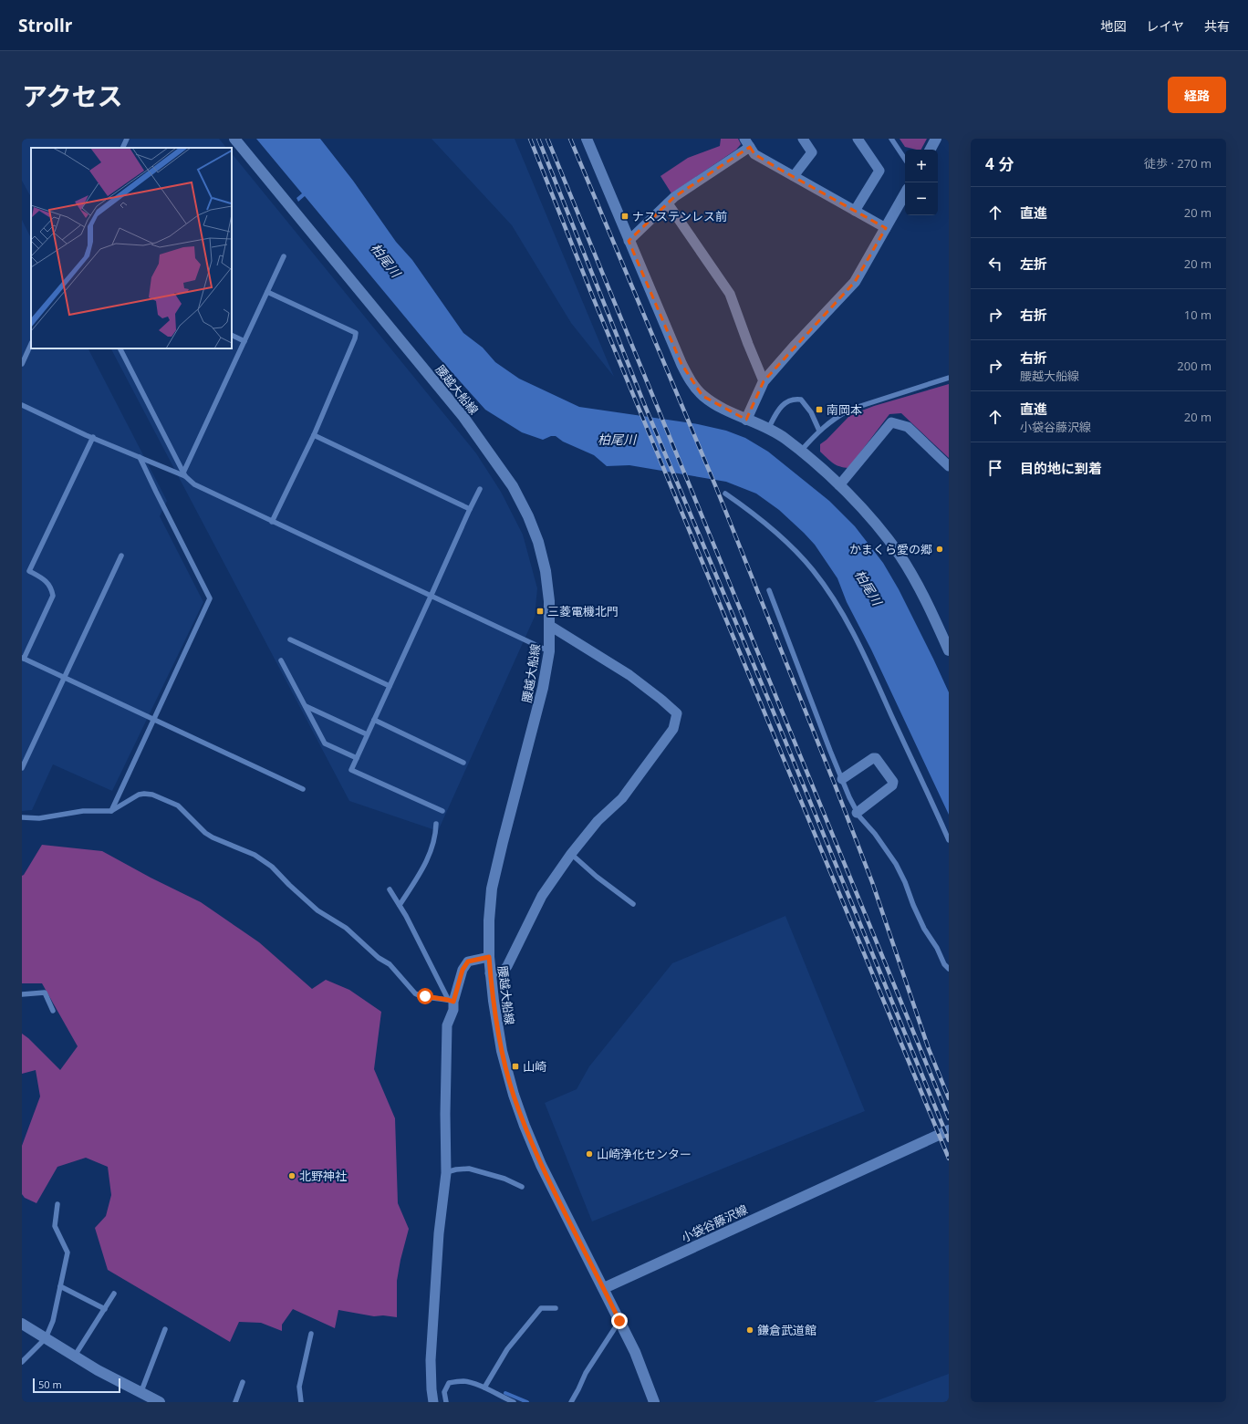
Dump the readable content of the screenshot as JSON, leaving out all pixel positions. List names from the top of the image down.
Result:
{
  "streets": {
    "main road": ["腰越大船線", "小袋谷藤沢線"]
  },
  "crossings": [
    ["腰越大船線", "小袋谷藤沢線"]
  ],
  "water": ["柏尾川"],
  "places": {
    "transit": [
      "ナスステンレス前",
      "南岡本",
      "三菱電機北門",
      "山崎"
    ],
    "other": [
      "かまくら愛の郷",
      "山崎浄化センター",
      "北野神社",
      "鎌倉武道館"
    ]
  },
  "scale_bar": "50 m",
  "page": {
    "header": "Strollr",
    "nav": ["地図", "レイヤ", "共有"],
    "title": "アクセス",
    "buttons": "経路",
    "heading": ["4 分", "徒歩 · 270 m"],
    "map_buttons": ["+", "−"],
    "list": [
      ["直進", "20 m"],
      ["左折", "20 m"],
      ["右折", "10 m"],
      ["右折", "腰越大船線", "200 m"],
      ["直進", "小袋谷藤沢線", "20 m"],
      "目的地に到着"
    ],
    "scale": "50 m"
  }
}
